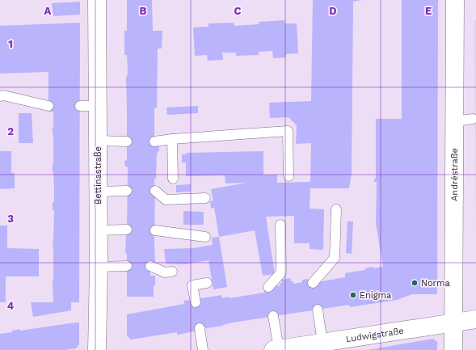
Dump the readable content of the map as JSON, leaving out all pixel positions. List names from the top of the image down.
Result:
{
  "streets": {
    "street": ["Andréstraße", "Bettinastraße", "Ludwigstraße"]
  },
  "crossings": [
    ["Andréstraße", "Ludwigstraße"]
  ],
  "places": ["Norma", "Enigma"],
  "grid": {
    "columns": [
      "A",
      "B",
      "C",
      "D",
      "E"
    ],
    "rows": [
      "1",
      "2",
      "3",
      "4"
    ]
  }
}
